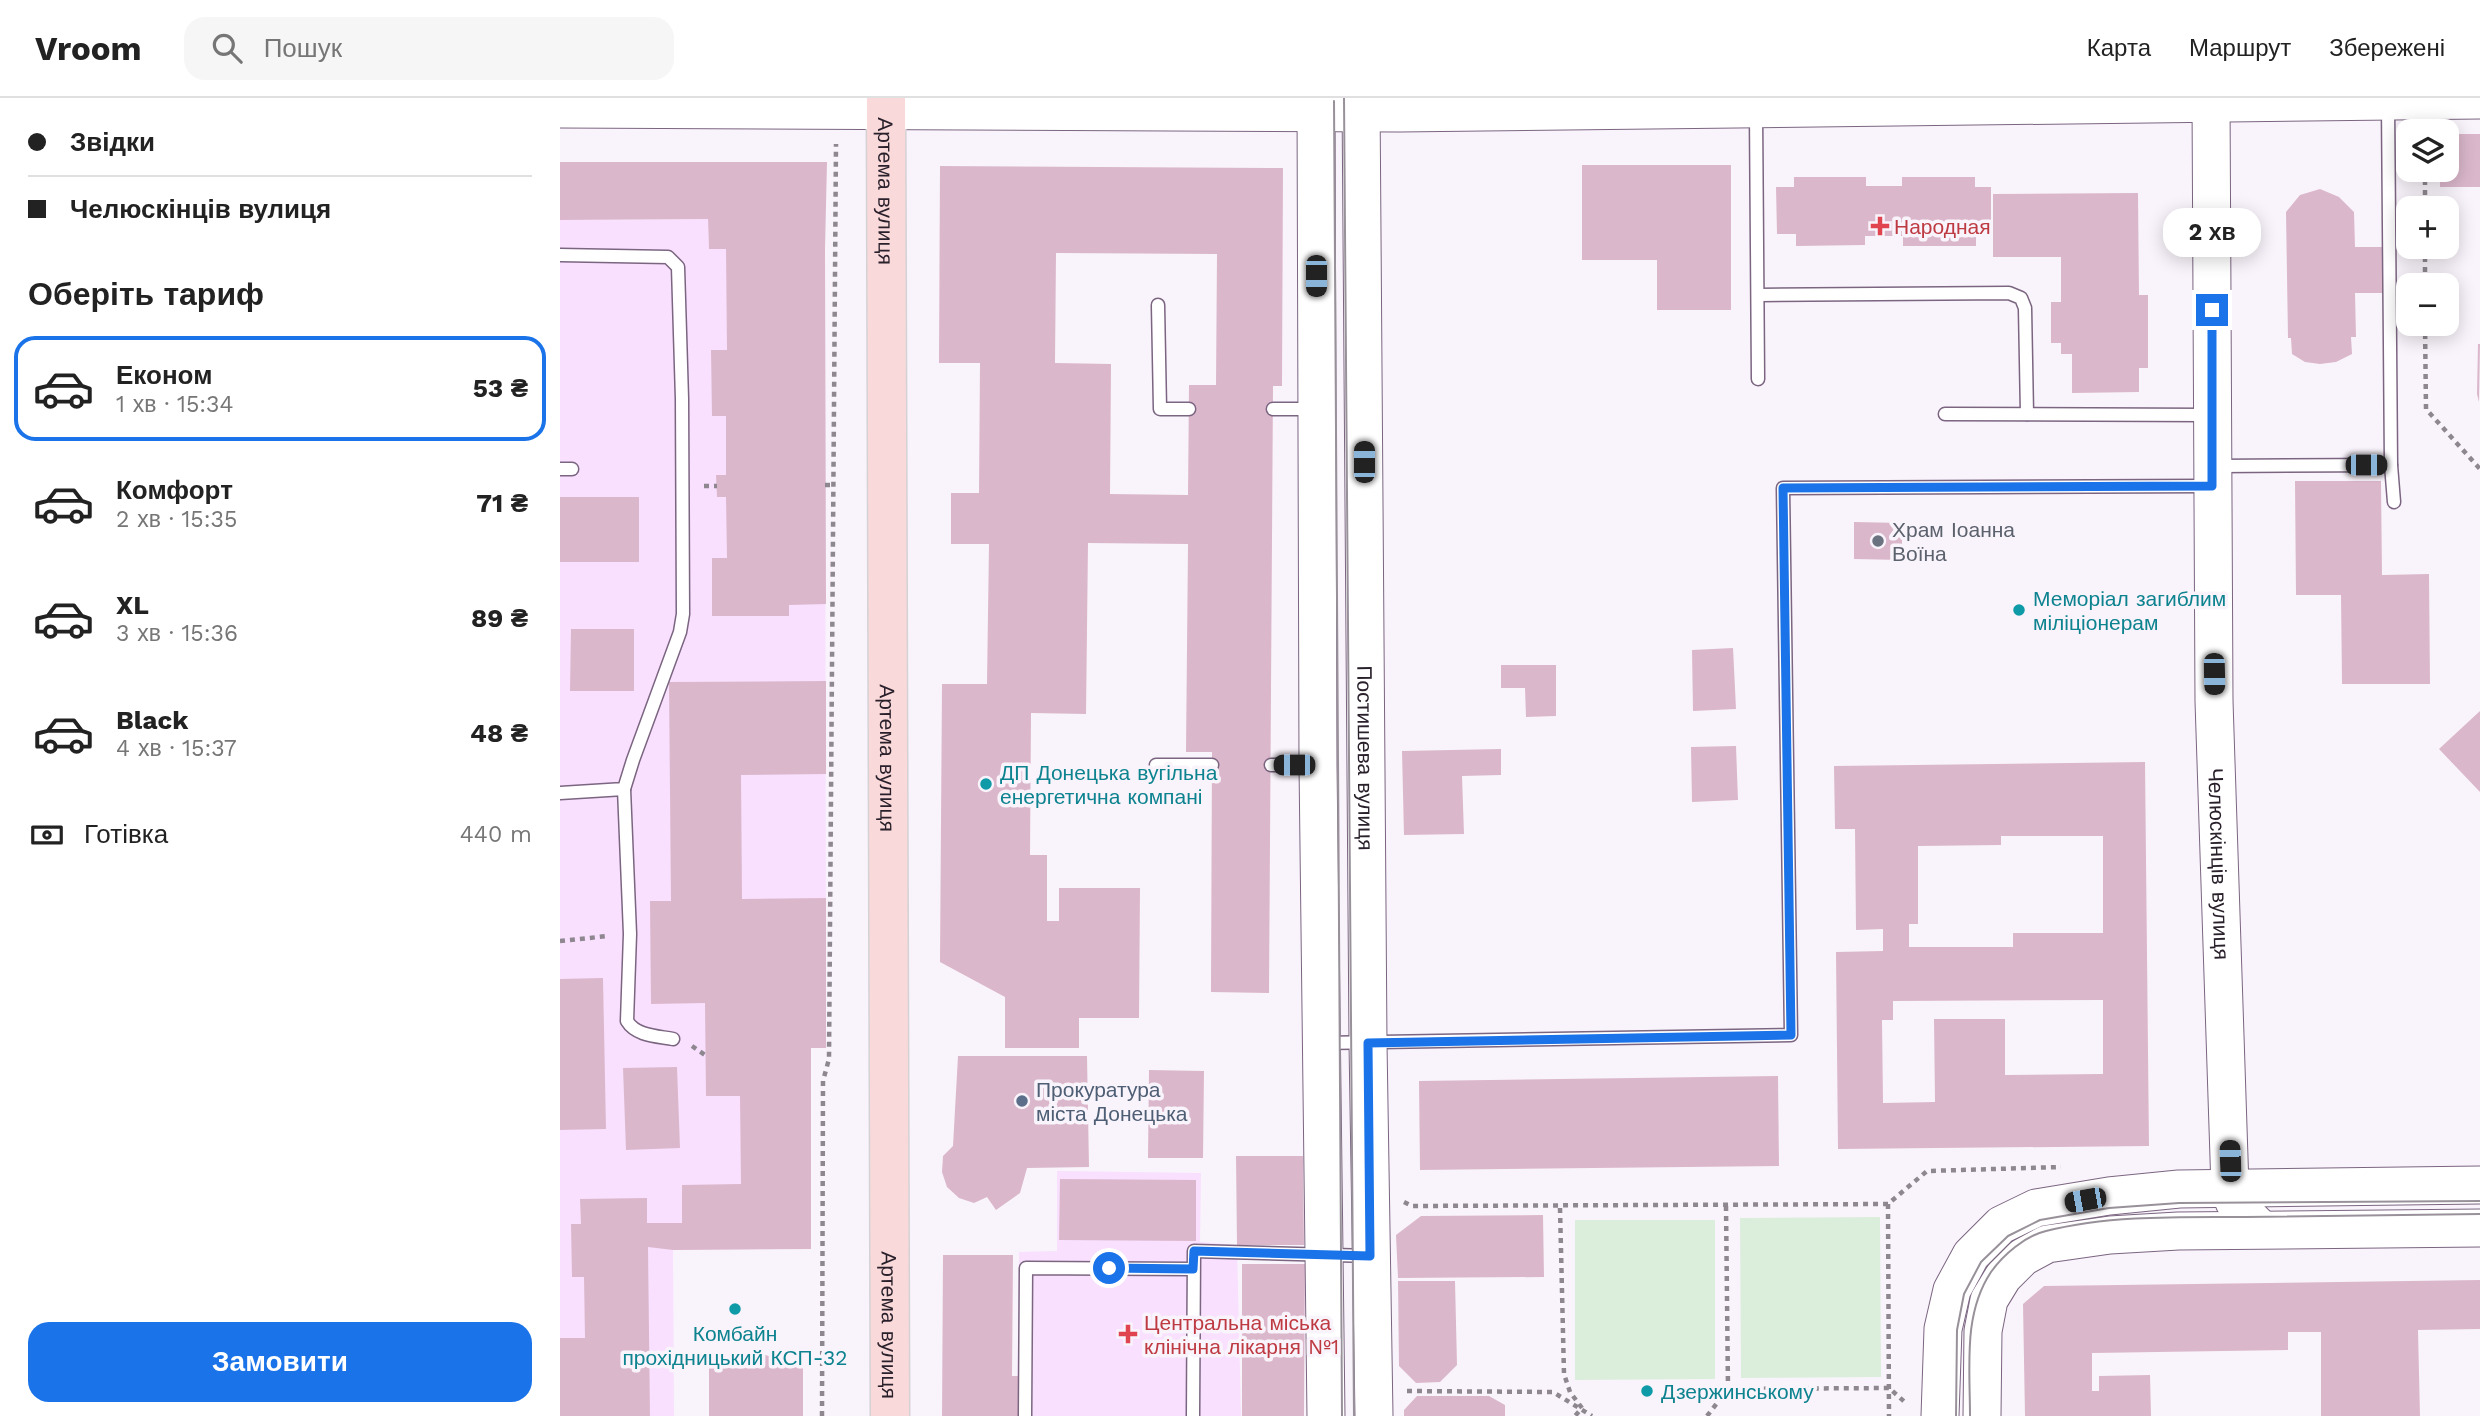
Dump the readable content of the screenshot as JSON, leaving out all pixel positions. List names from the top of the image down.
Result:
{
  "streets": {
    "main road": ["Артема вулиця"],
    "street": ["Постишева вулиця", "Челюскінців вулиця"]
  },
  "places": {
    "health": ["Народная", "Центральна міська клінічна лікарня №1"],
    "other": [
      "Храм Іоанна Воїна",
      "Меморіал загиблим міліціонерам",
      "ДП Донецька вугільна енергетична компані",
      "Прокуратура міста Донецька",
      "Комбайн прохідницький КСП-32",
      "Дзержинському"
    ]
  },
  "page": {
    "header": "Vroom",
    "search": "Пошук",
    "nav": ["Карта", "Маршрут", "Збережені"],
    "banner": ["Звідки", "Челюскінців вулиця"],
    "map_buttons": ["+", "−"],
    "bubble": "2 хв",
    "heading": "Оберіть тариф",
    "list": [
      {
        "name": "Економ",
        "note": "1 хв · 15:34",
        "value": "53 ₴"
      },
      {
        "name": "Комфорт",
        "note": "2 хв · 15:35",
        "value": "71 ₴"
      },
      {
        "name": "XL",
        "note": "3 хв · 15:36",
        "value": "89 ₴"
      },
      {
        "name": "Black",
        "note": "4 хв · 15:37",
        "value": "48 ₴"
      }
    ],
    "pay": ["Готівка", "440 m"],
    "buttons": "Замовити"
  }
}
